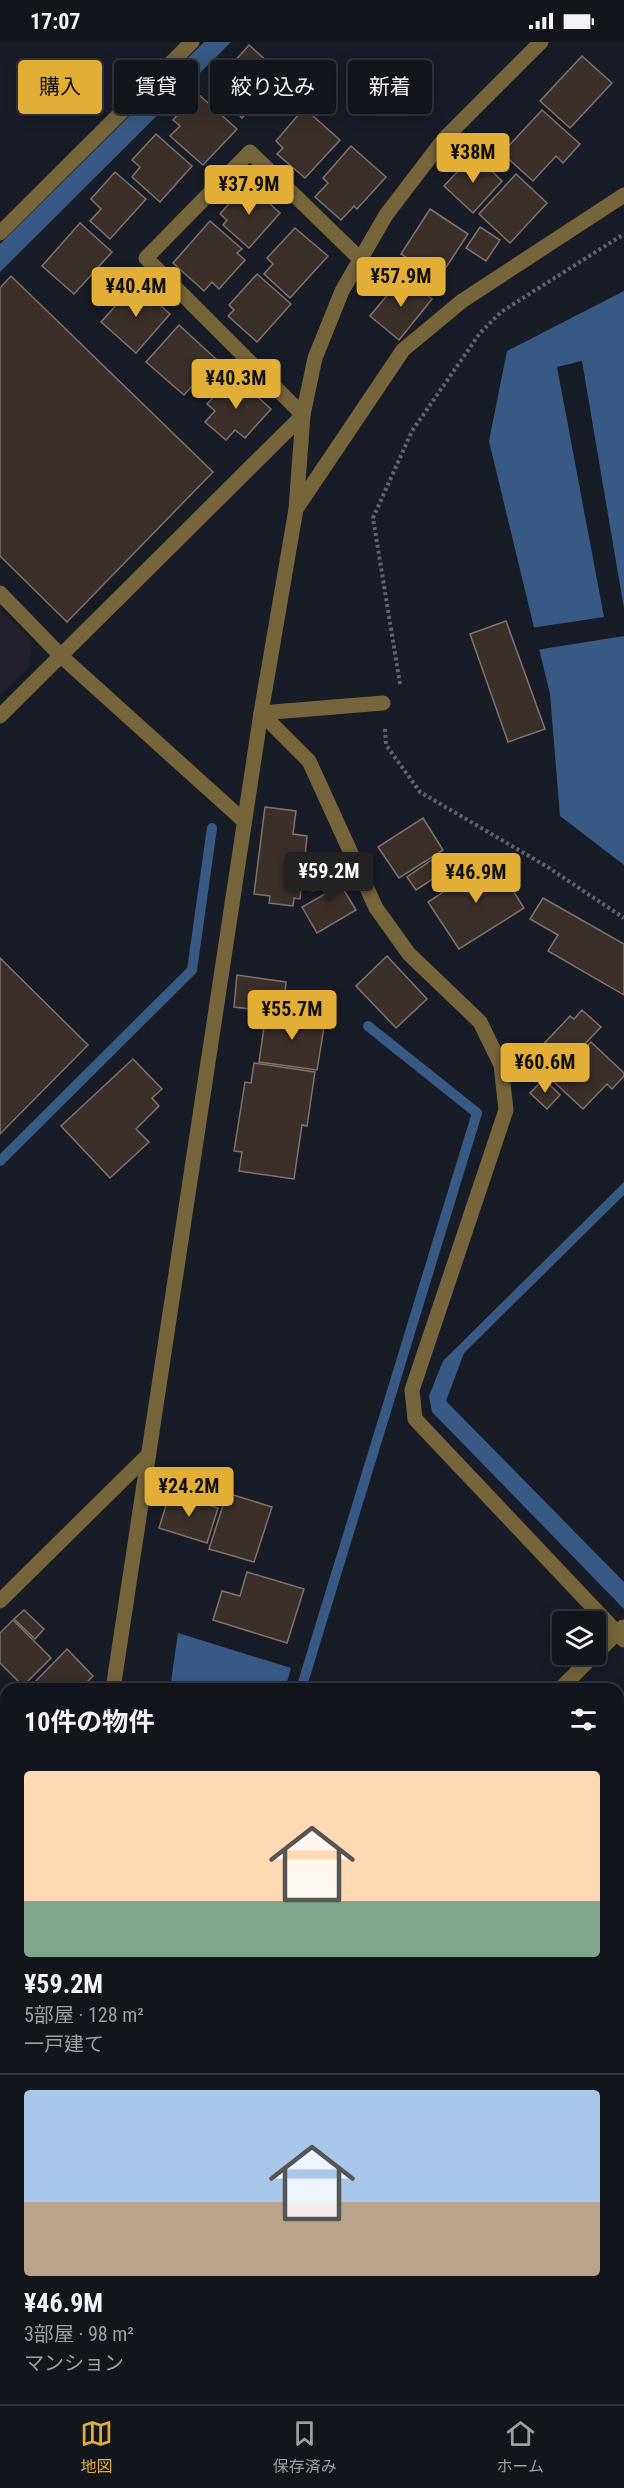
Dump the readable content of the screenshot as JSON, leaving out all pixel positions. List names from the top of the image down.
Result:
{
  "page": {
    "status": "17:07",
    "chip": [
      "購入",
      "賃貸",
      "絞り込み",
      "新着"
    ],
    "price": [
      "¥38M",
      "¥37.9M",
      "¥57.9M",
      "¥40.4M",
      "¥40.3M",
      "¥59.2M",
      "¥46.9M",
      "¥55.7M",
      "¥60.6M",
      "¥24.2M"
    ],
    "heading": "10件の物件",
    "list": [
      {
        "name": "¥59.2M",
        "note": "5部屋 · 128 m² · 一戸建て"
      },
      {
        "name": "¥46.9M",
        "note": "3部屋 · 98 m² · マンション"
      }
    ],
    "tabs": ["地図", "保存済み", "ホーム"]
  }
}
